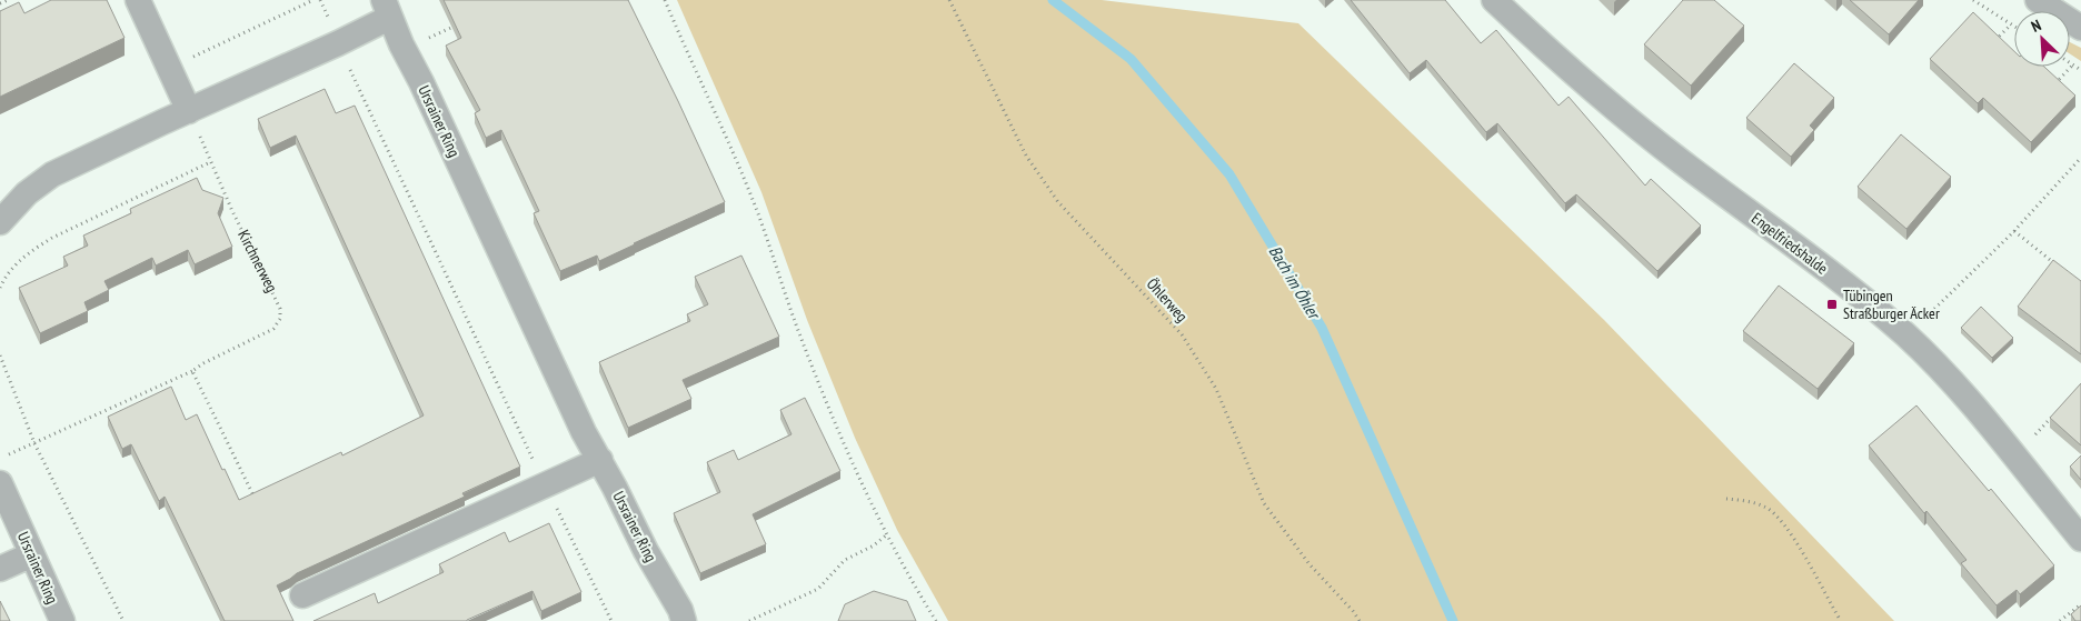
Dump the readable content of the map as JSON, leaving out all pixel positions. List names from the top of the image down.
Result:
{
  "streets": {
    "street": ["Ursrainer Ring", "Engelfriedshalde"],
    "path": ["Kirchnerweg", "Öhlerweg"]
  },
  "crossings": [
    ["Ursrainer Ring", "Kirchnerweg"]
  ],
  "water": ["Bach im Öhler"],
  "places": {
    "transit": ["Tübingen Straßburger Äcker"]
  },
  "north": "top left"
}
